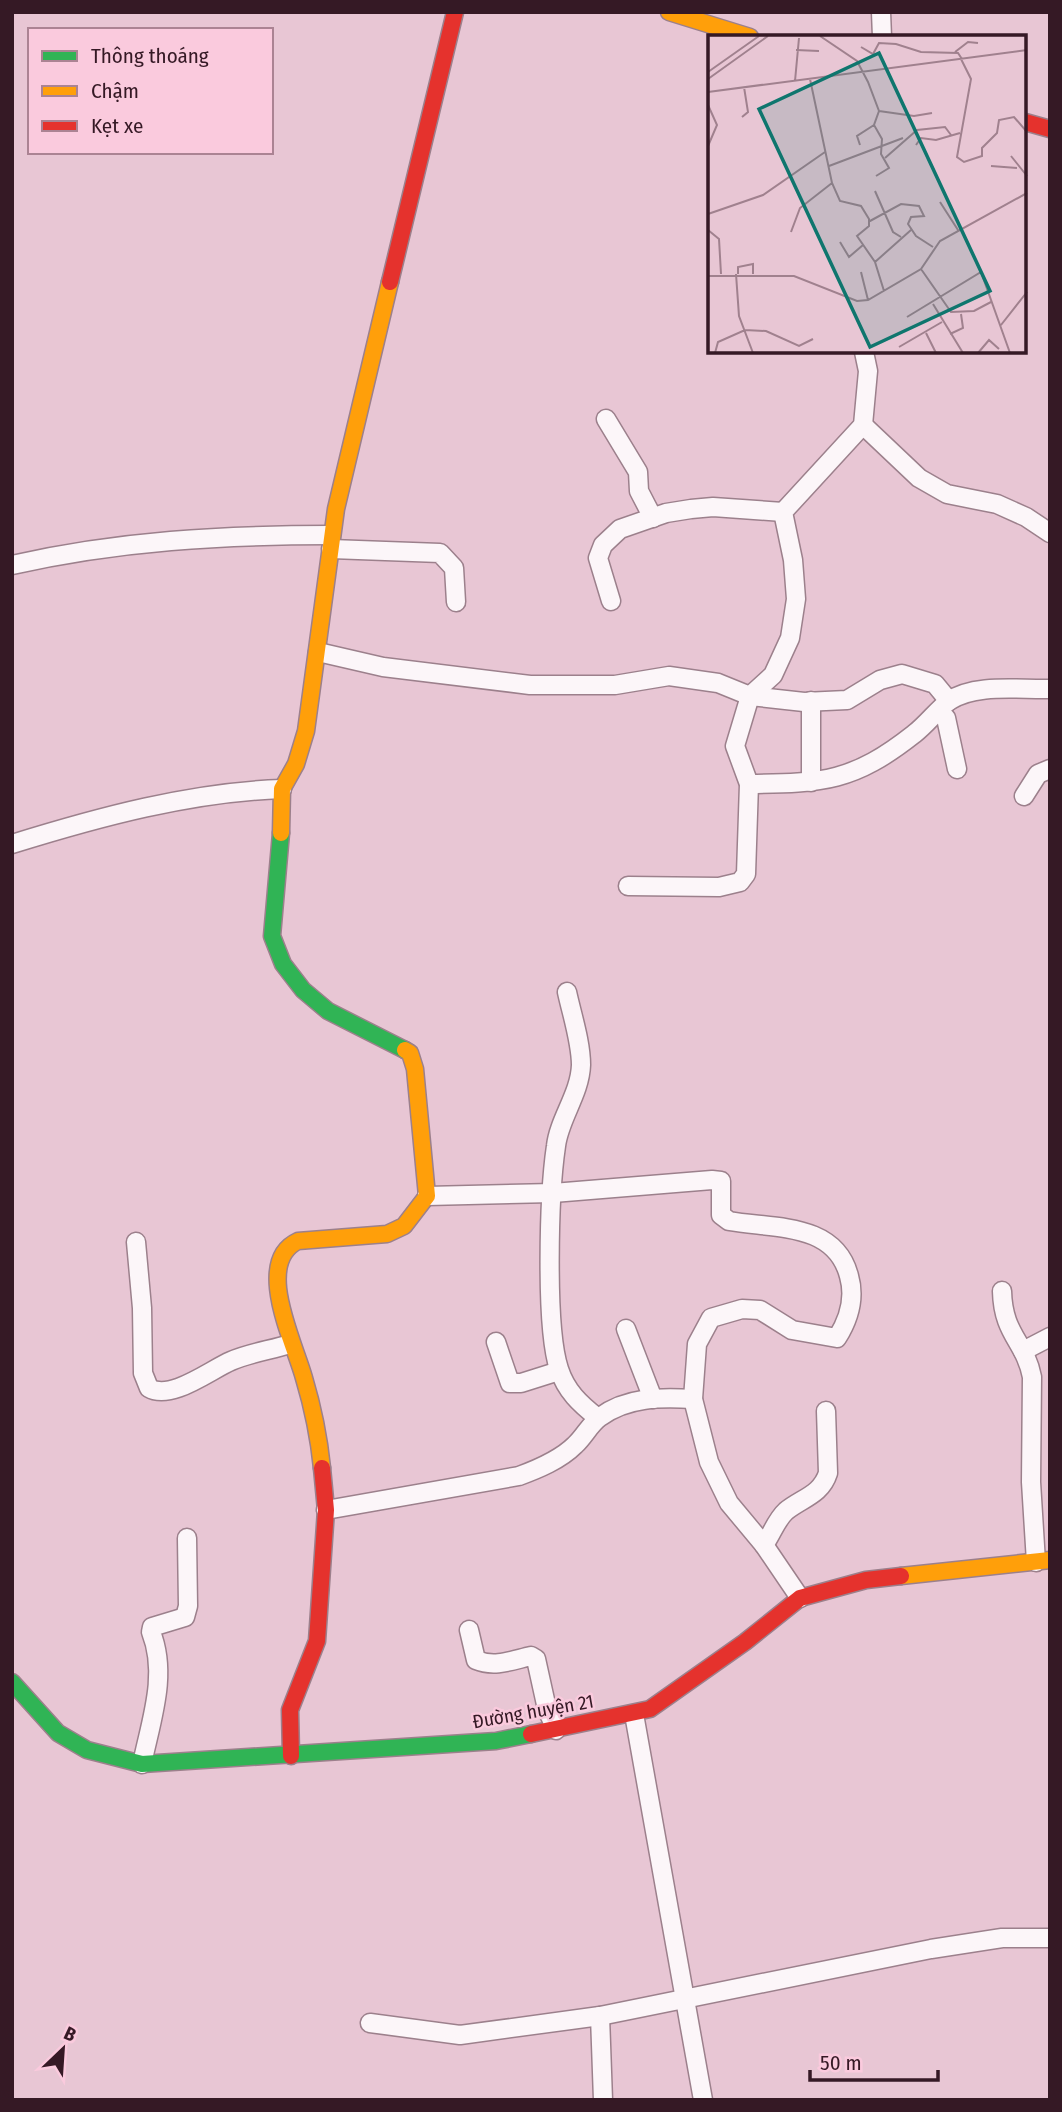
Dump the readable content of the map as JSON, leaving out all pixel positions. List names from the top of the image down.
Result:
{
  "streets": {
    "street": ["Đường huyện 21"]
  },
  "legend": ["Thông thoáng", "Chậm", "Kẹt xe"],
  "scale_bar": "50 m",
  "north": "top right"
}
